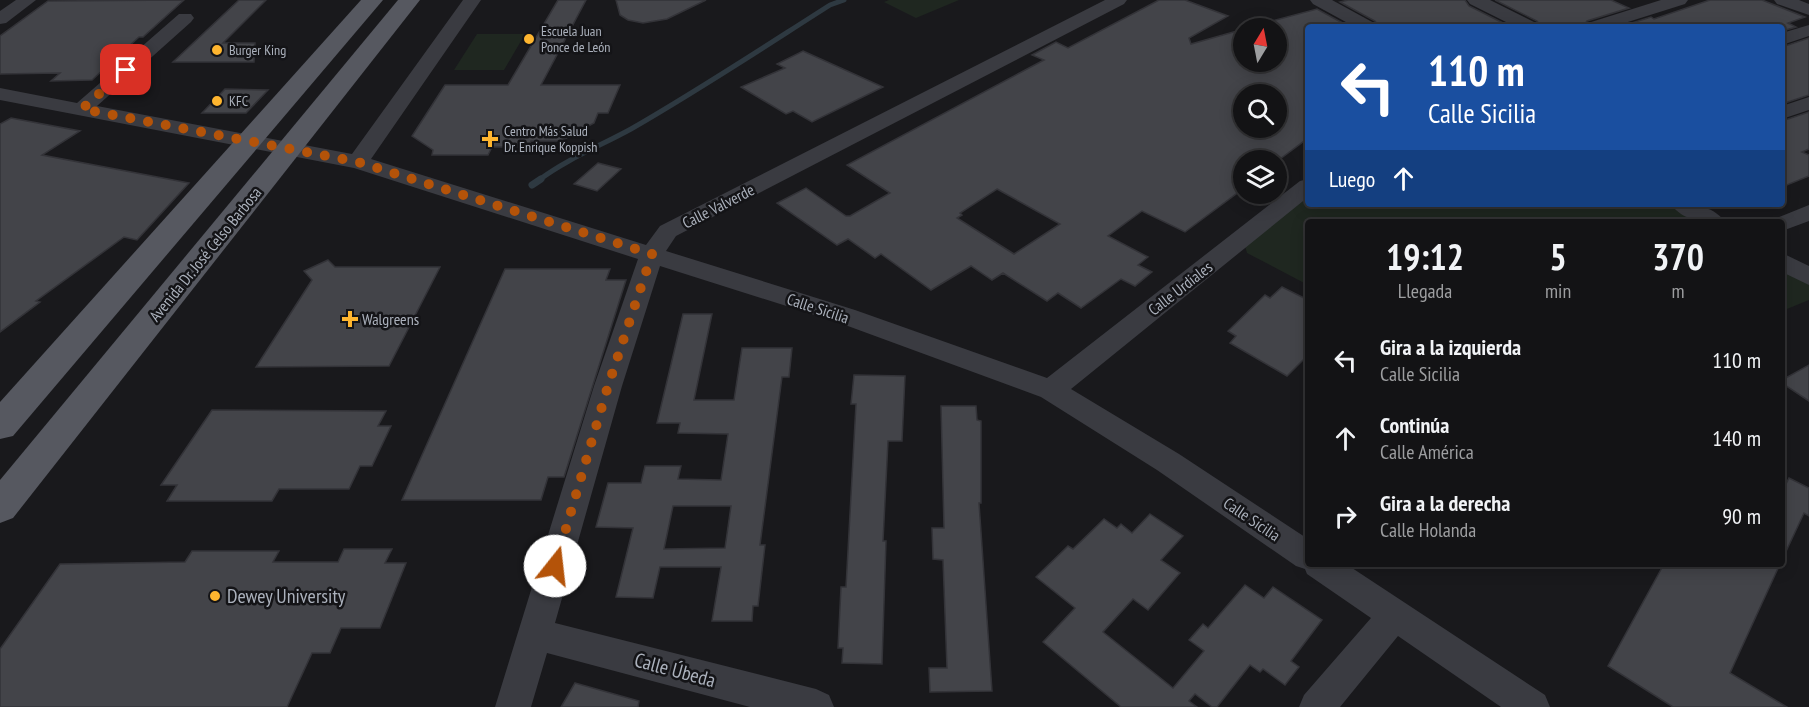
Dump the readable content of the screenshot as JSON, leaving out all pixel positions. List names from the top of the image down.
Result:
{
  "streets": {
    "main road": ["Avenida Dr. José Celso Barbosa"],
    "street": [
      "Calle Valverde",
      "Calle Urdiales",
      "Calle Sicilia",
      "Calle Úbeda"
    ]
  },
  "crossings": [
    ["Calle Valverde", "Calle Sicilia"],
    ["Calle Valverde", "Calle Úbeda"],
    ["Avenida Dr. José Celso Barbosa", "Calle Sicilia"],
    ["Calle Urdiales", "Calle Sicilia"]
  ],
  "places": {
    "other": [
      "Escuela Juan Ponce de León",
      "Burger King",
      "KFC",
      "Dewey University"
    ],
    "health": ["Centro Más Salud Dr. Enrique Koppish", "Walgreens"]
  },
  "north": "top",
  "page": {
    "turn": ["110 m", "Calle Sicilia"],
    "then": "Luego",
    "eta": [
      "19:12",
      "Llegada",
      "5",
      "min",
      "370",
      "m"
    ],
    "list": [
      {
        "name": "Gira a la izquierda",
        "note": "Calle Sicilia",
        "value": "110 m"
      },
      {
        "name": "Continúa",
        "note": "Calle América",
        "value": "140 m"
      },
      {
        "name": "Gira a la derecha",
        "note": "Calle Holanda",
        "value": "90 m"
      }
    ]
  }
}
